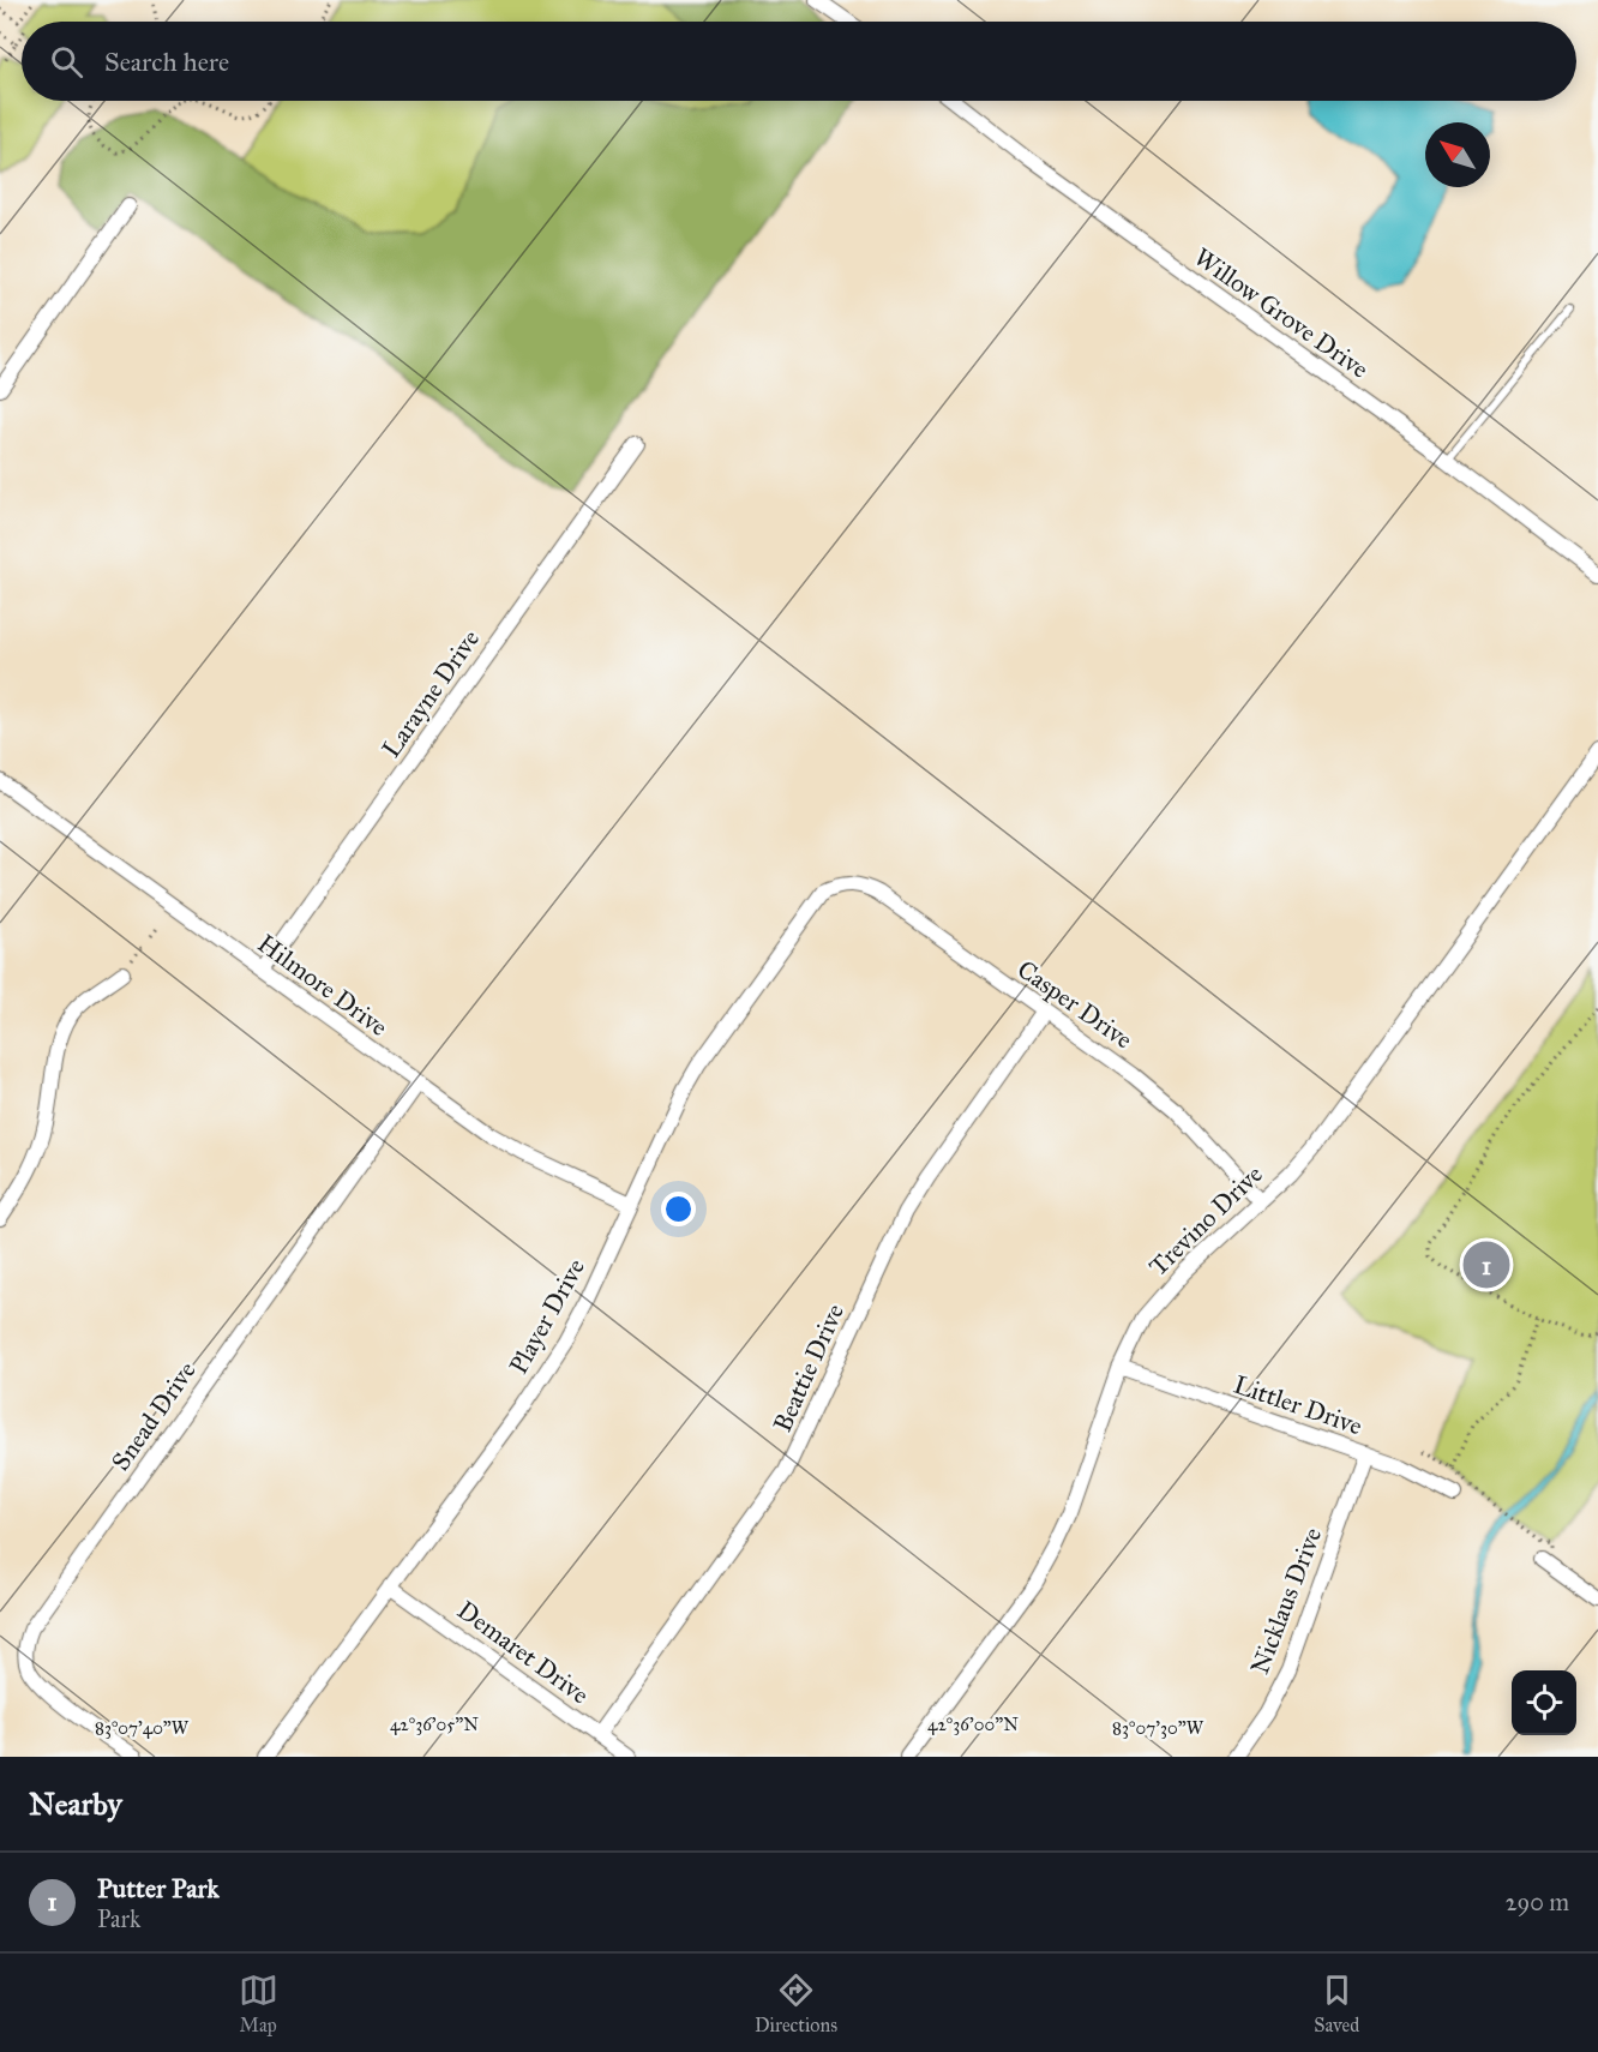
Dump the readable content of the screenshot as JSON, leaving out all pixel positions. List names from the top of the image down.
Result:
{
  "streets": {
    "street": [
      "Willow Grove Drive",
      "Larayne Drive",
      "Hilmore Drive",
      "Casper Drive",
      "Trevino Drive",
      "Player Drive",
      "Beattie Drive",
      "Littler Drive",
      "Snead Drive",
      "Nicklaus Drive",
      "Demaret Drive"
    ]
  },
  "crossings": [
    ["Larayne Drive", "Hilmore Drive"],
    ["Hilmore Drive", "Player Drive"],
    ["Hilmore Drive", "Snead Drive"],
    ["Casper Drive", "Trevino Drive"],
    ["Casper Drive", "Player Drive"],
    ["Casper Drive", "Beattie Drive"],
    ["Trevino Drive", "Littler Drive"],
    ["Player Drive", "Demaret Drive"],
    ["Beattie Drive", "Demaret Drive"],
    ["Littler Drive", "Nicklaus Drive"]
  ],
  "north": "top left",
  "page": {
    "search": "Search here",
    "pins": "1",
    "heading": "Nearby",
    "list": [
      {
        "mark": "1",
        "name": "Putter Park",
        "note": "Park",
        "value": "290 m"
      }
    ],
    "nav": ["Map", "Directions", "Saved"]
  },
  "coordinates": [
    "42°36'05\"N",
    "42°36'00\"N",
    "83°07'40\"W",
    "83°07'30\"W"
  ]
}
